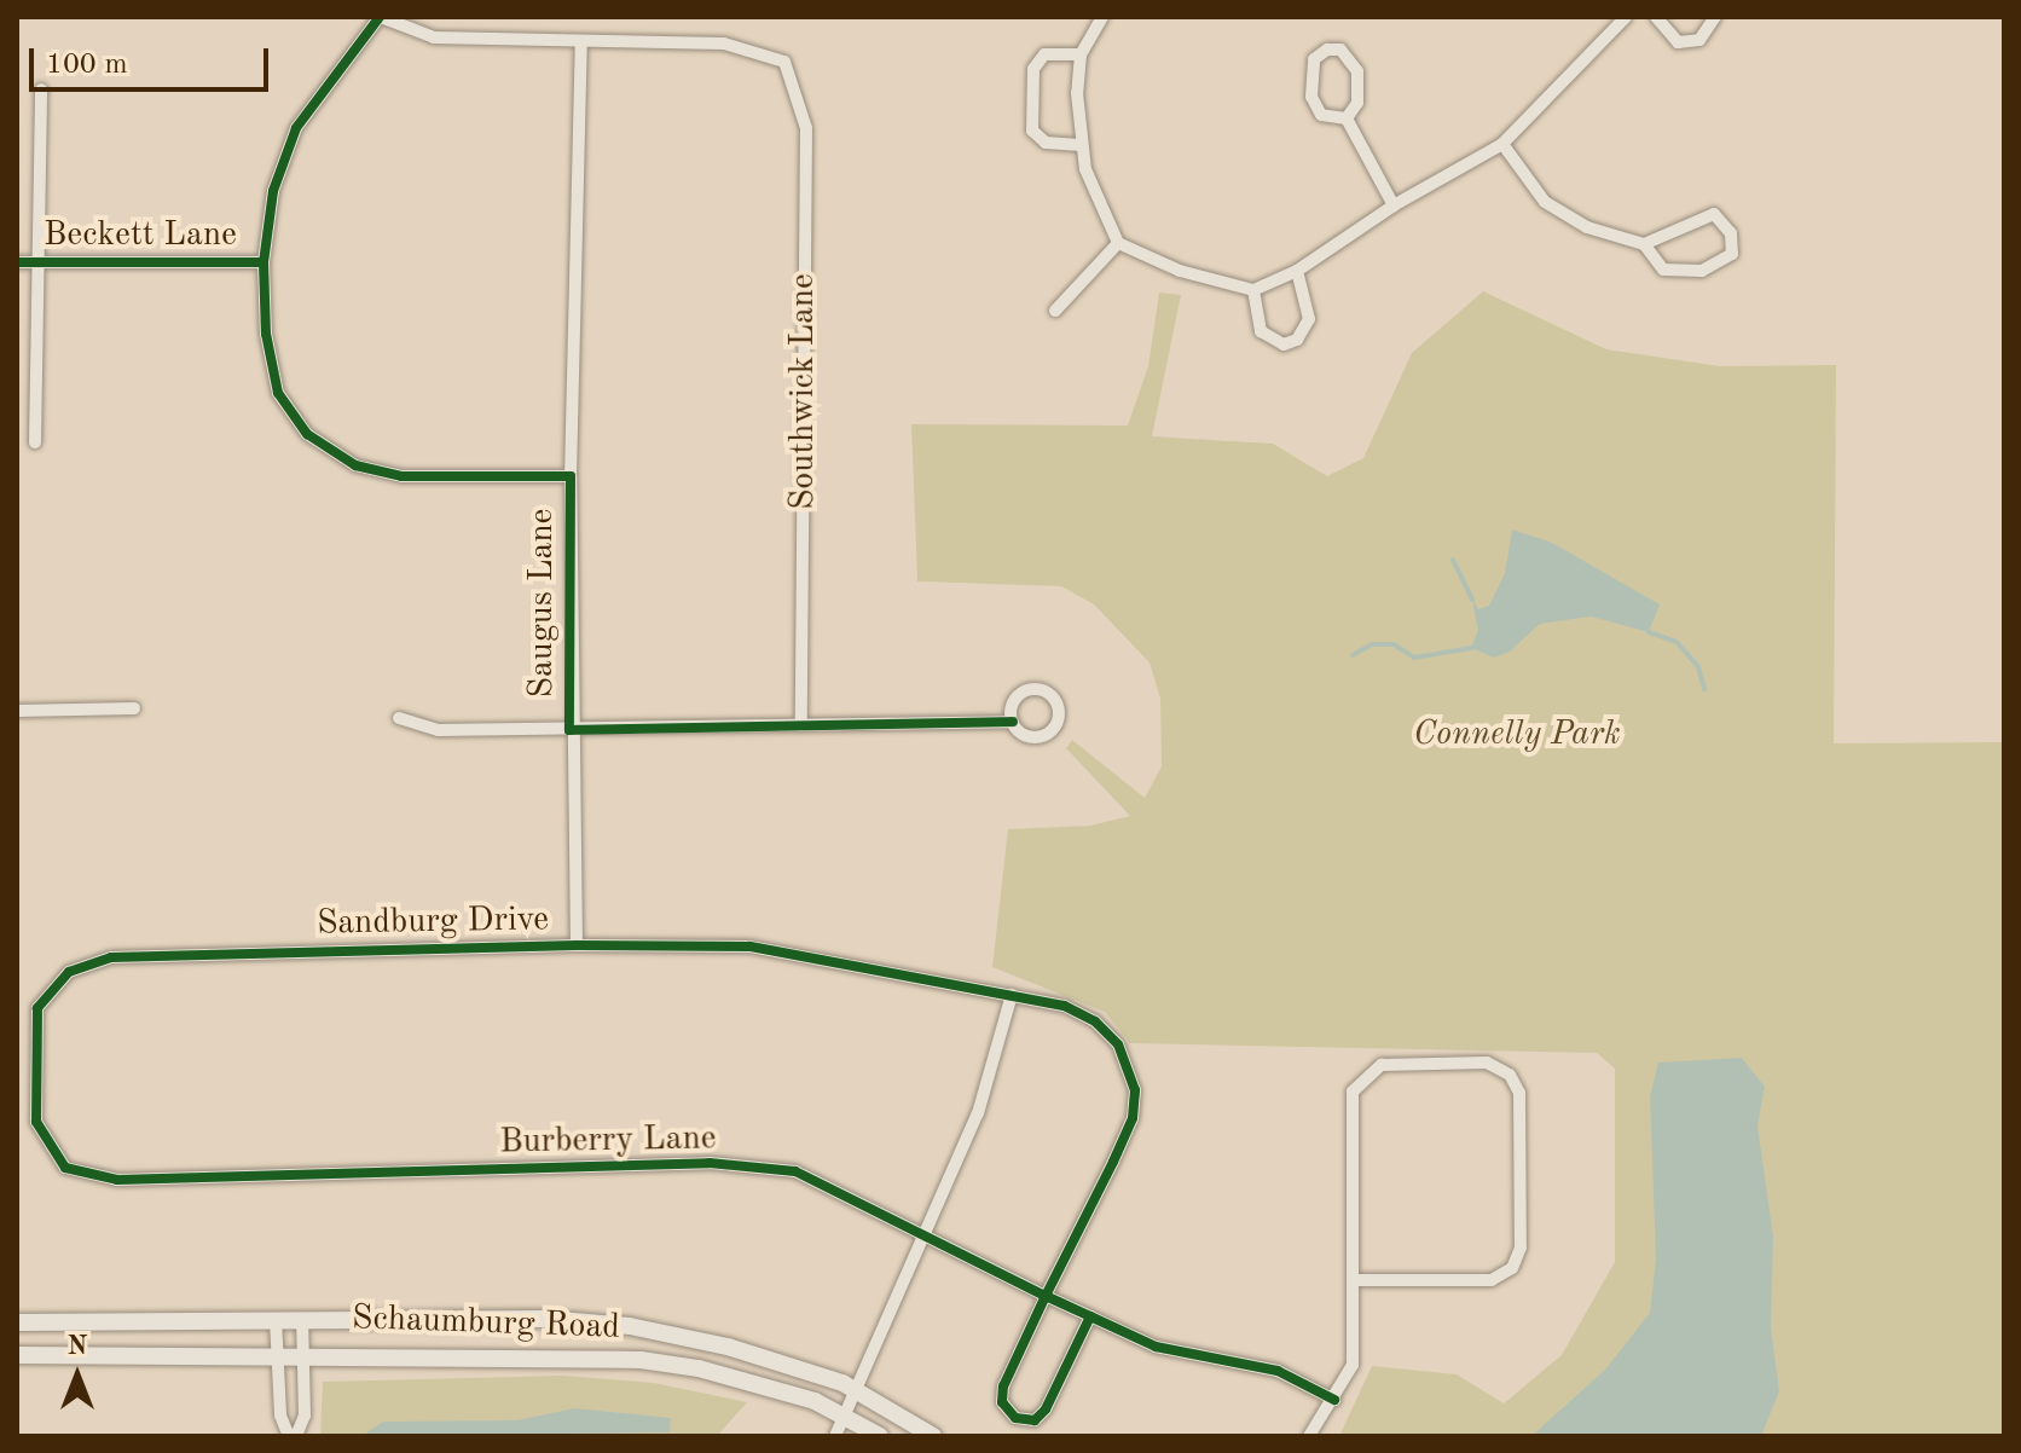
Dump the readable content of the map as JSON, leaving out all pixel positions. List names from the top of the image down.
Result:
{
  "streets": {
    "street": [
      "Beckett Lane",
      "Southwick Lane",
      "Saugus Lane",
      "Sandburg Drive",
      "Burberry Lane",
      "Schaumburg Road"
    ]
  },
  "crossings": [
    ["Southwick Lane", "Saugus Lane"],
    ["Saugus Lane", "Sandburg Drive"],
    ["Sandburg Drive", "Burberry Lane"]
  ],
  "parks": ["Connelly Park"],
  "scale_bar": "100 m",
  "north": "top"
}
